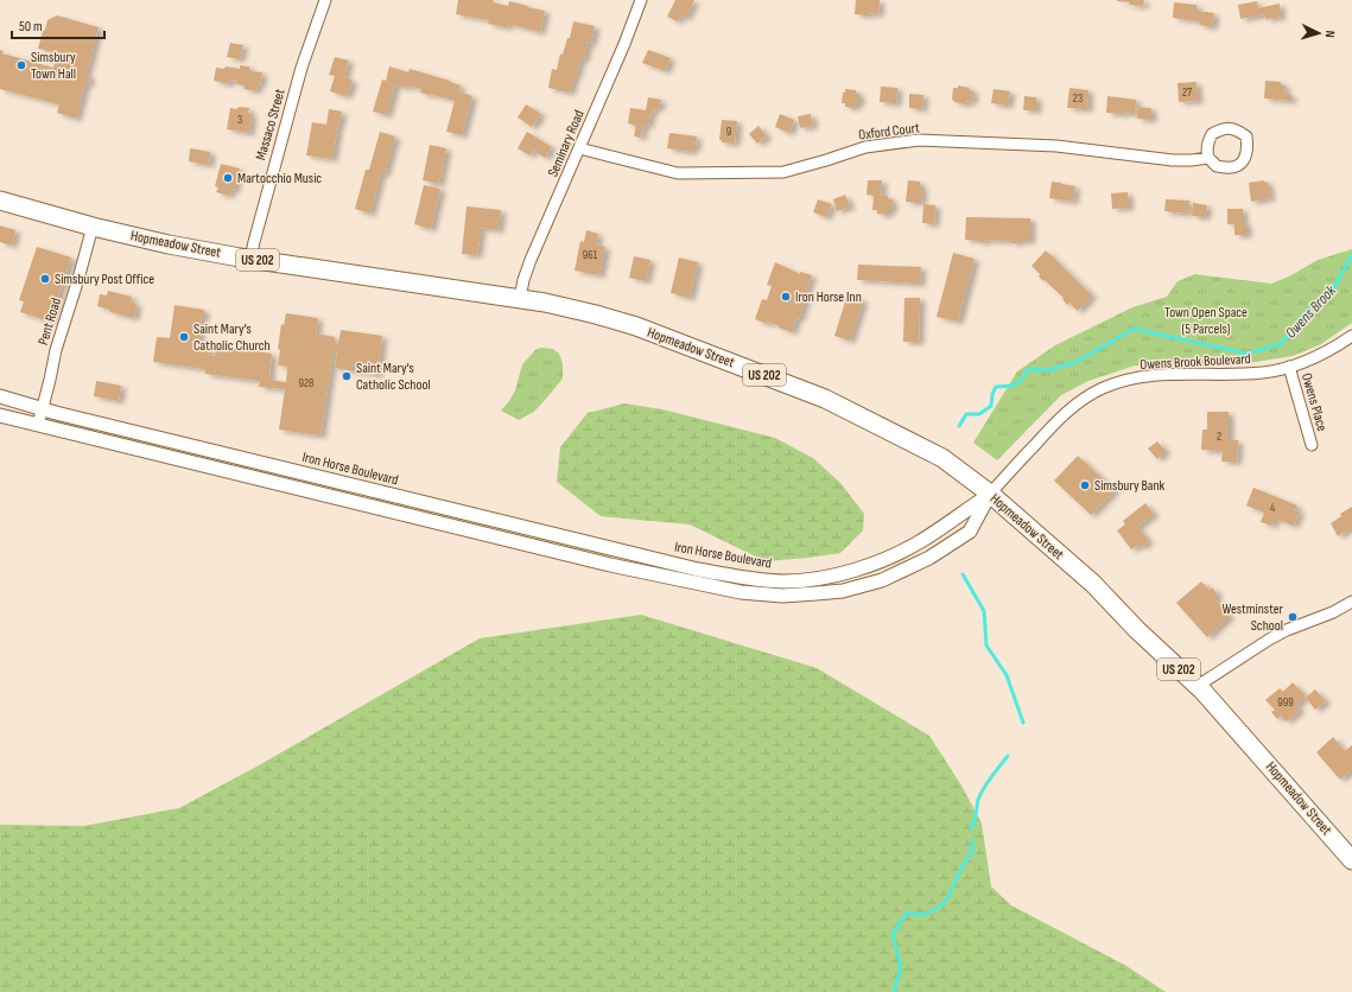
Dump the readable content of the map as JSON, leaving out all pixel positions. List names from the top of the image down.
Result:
{
  "streets": {
    "highway": ["Hopmeadow Street", "US 202"],
    "street": [
      "Massaco Street",
      "Oxford Court",
      "Seminary Road",
      "Pent Road",
      "Owens Brook Boulevard",
      "Owens Place",
      "Iron Horse Boulevard"
    ]
  },
  "crossings": [
    ["Massaco Street", "Hopmeadow Street"],
    ["Oxford Court", "Seminary Road"],
    ["Seminary Road", "Hopmeadow Street"],
    ["Hopmeadow Street", "Pent Road"],
    ["Hopmeadow Street", "Owens Brook Boulevard"],
    ["Hopmeadow Street", "Iron Horse Boulevard"],
    ["Pent Road", "Iron Horse Boulevard"],
    ["Owens Brook Boulevard", "Owens Place"],
    ["Owens Brook Boulevard", "Iron Horse Boulevard"]
  ],
  "water": ["Owens Brook"],
  "parks": ["Town Open Space (5 Parcels)"],
  "places": [
    "Simsbury Town Hall",
    "Martocchio Music",
    "Simsbury Post Office",
    "Iron Horse Inn",
    "Saint Mary's Catholic Church",
    "Saint Mary's Catholic School",
    "Simsbury Bank",
    "Westminster School"
  ],
  "house_numbers": [
    "27",
    "23",
    "3",
    "9",
    "961",
    "928",
    "2",
    "4",
    "999"
  ],
  "scale_bar": "50 m",
  "north": "right"
}
